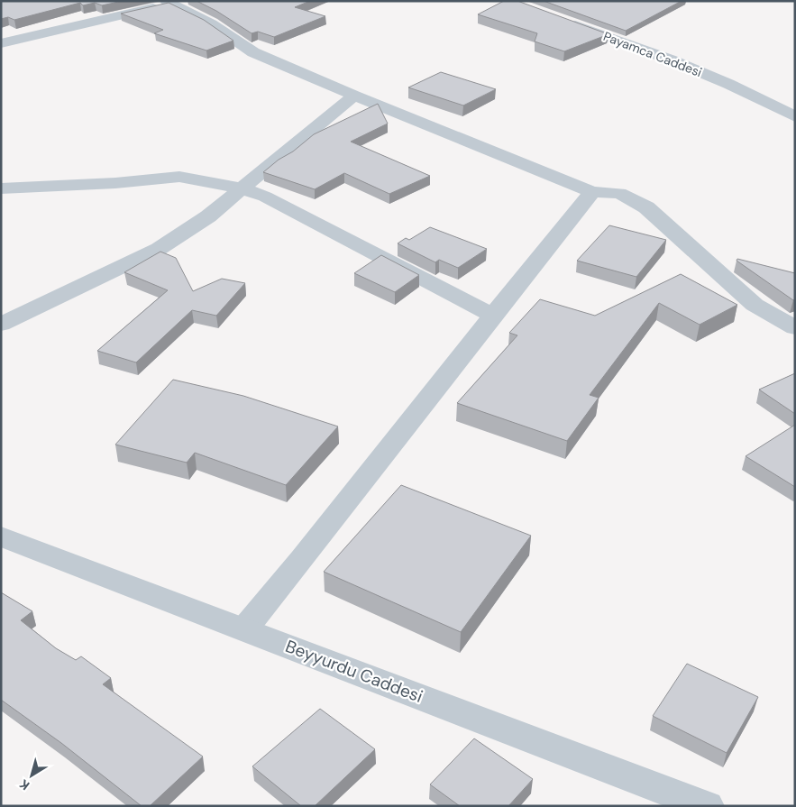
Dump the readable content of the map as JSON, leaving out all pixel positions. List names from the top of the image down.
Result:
{
  "streets": {
    "street": ["Payamca Caddesi", "Beyyurdu Caddesi"]
  },
  "north": "bottom left"
}
